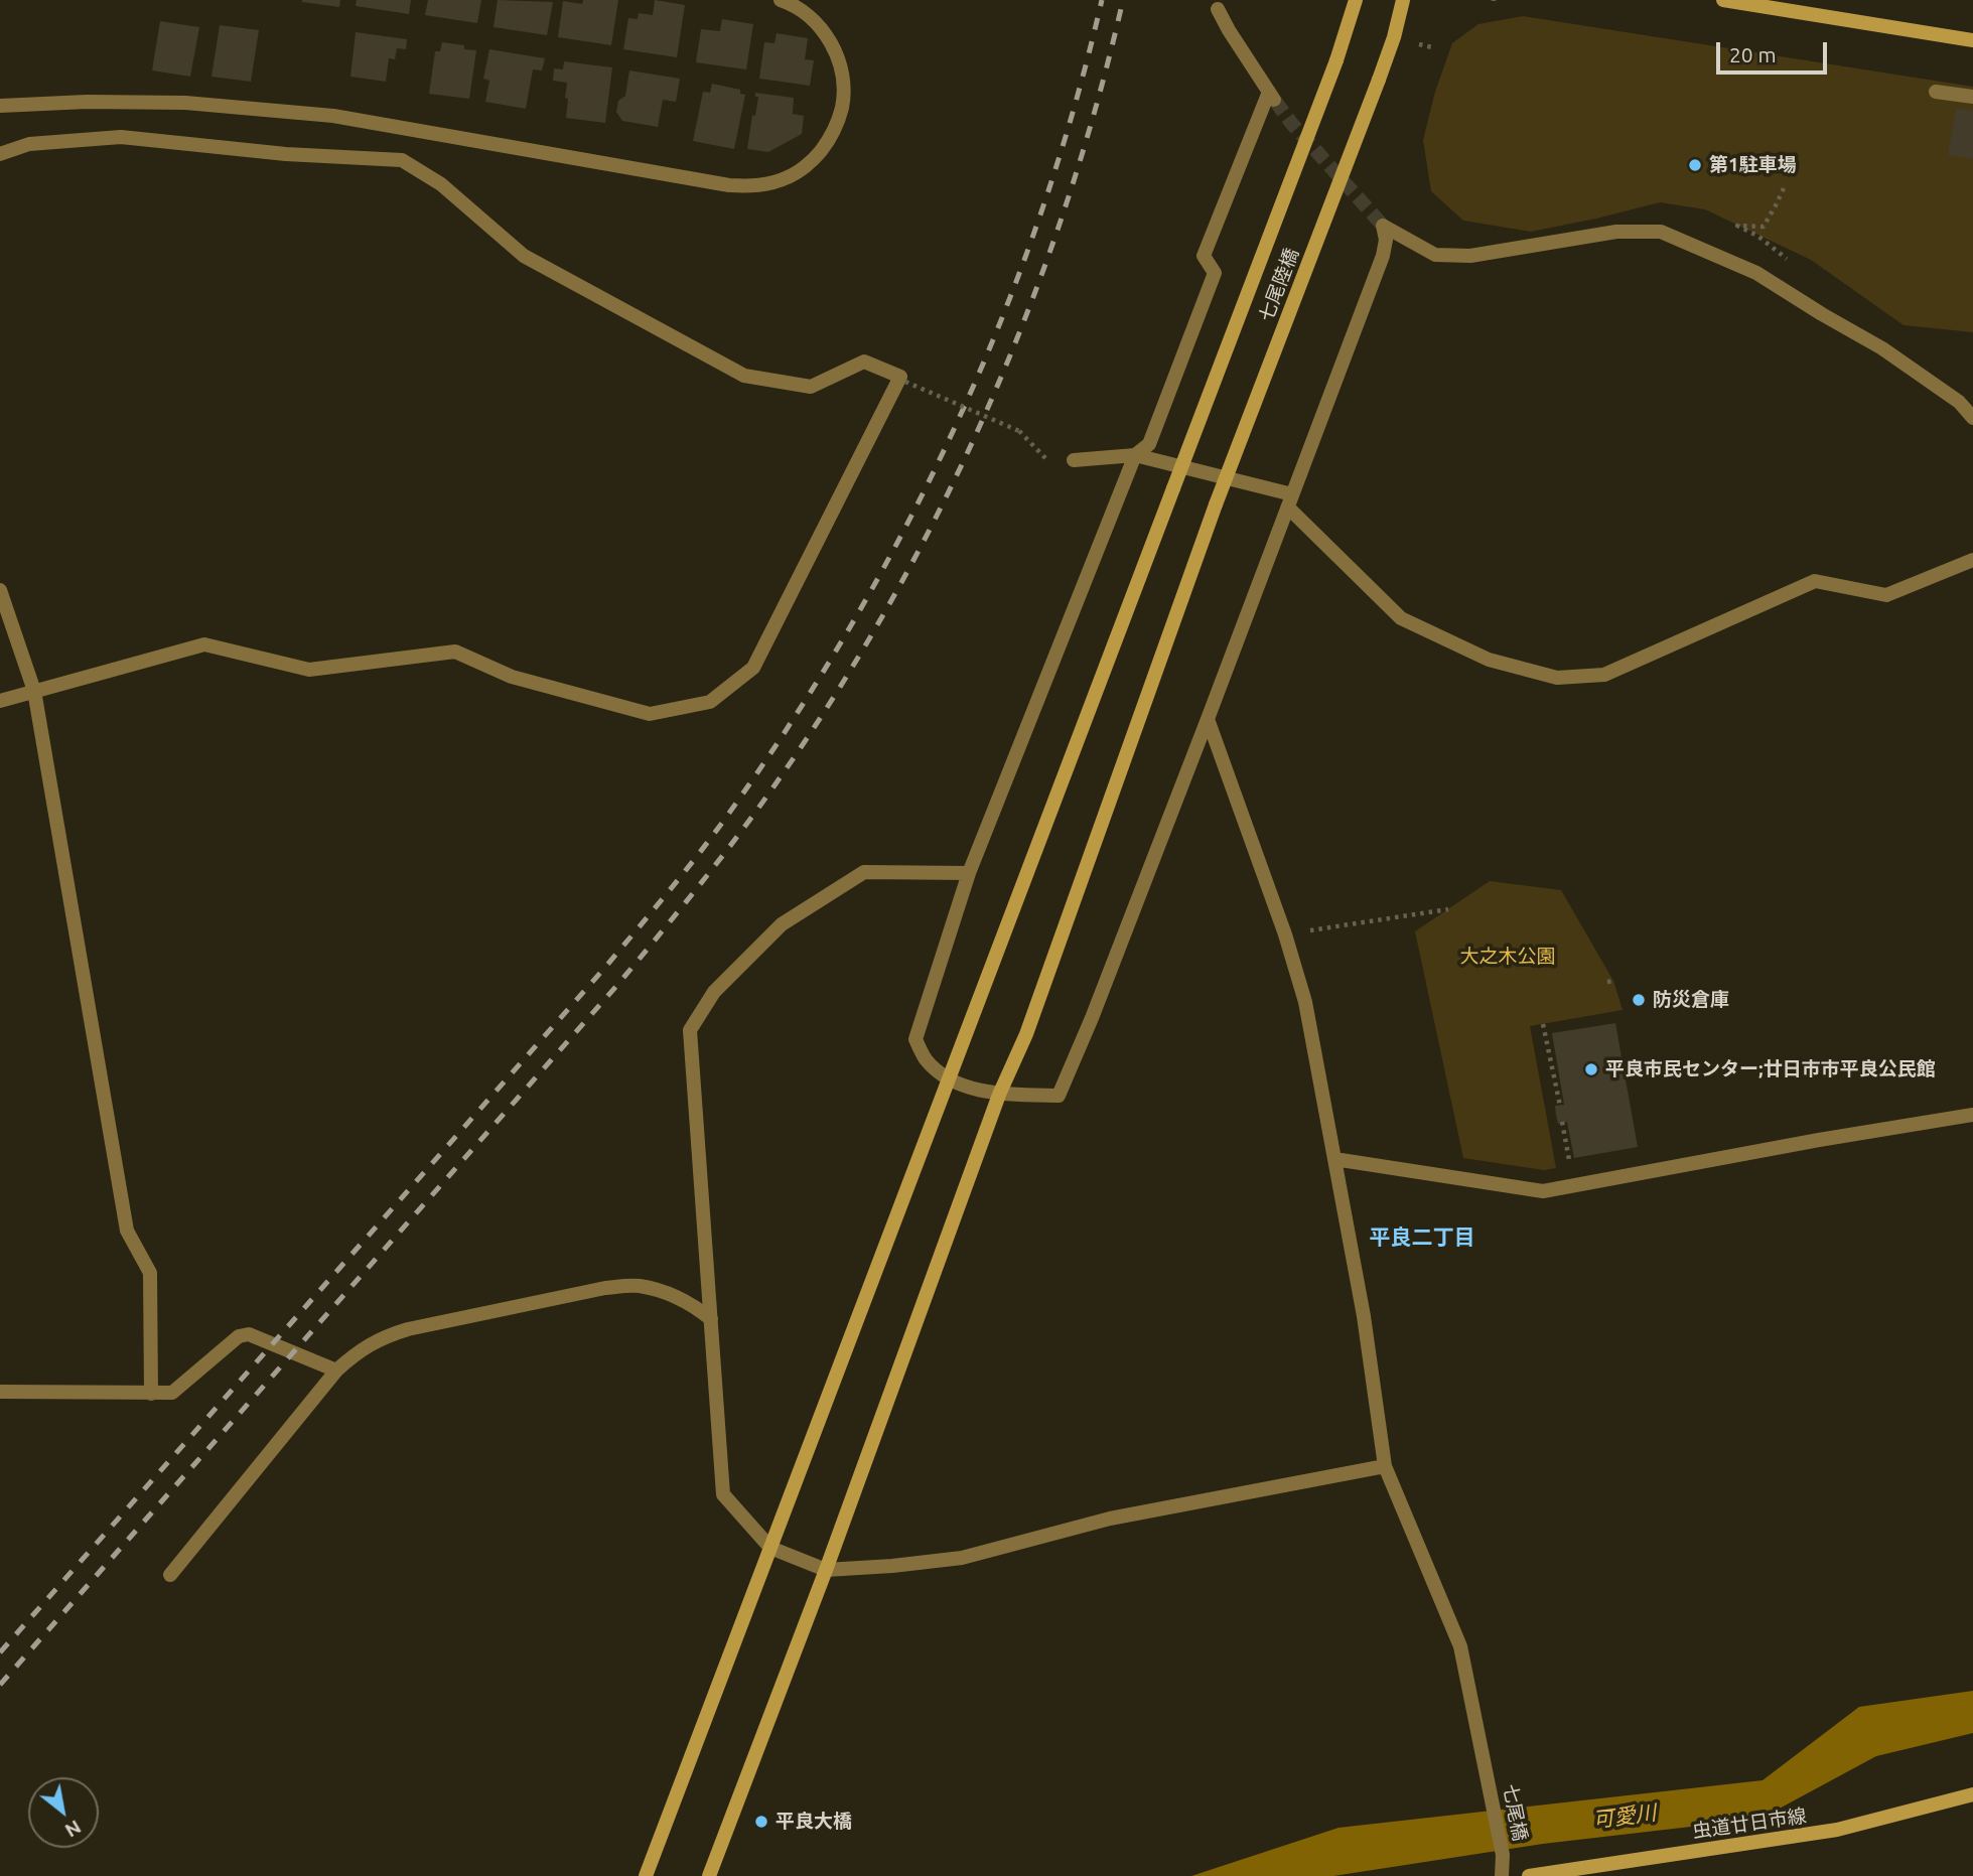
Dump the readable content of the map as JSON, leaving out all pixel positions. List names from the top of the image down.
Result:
{
  "streets": {
    "street": ["七尾陸橋", "七尾橋", "虫道廿日市線"]
  },
  "districts": ["平良二丁目"],
  "water": ["可愛川"],
  "parks": ["大之木公園"],
  "places": [
    "第1駐車場",
    "防災倉庫",
    "平良市民センター;廿日市市平良公民館",
    "平良大橋"
  ],
  "scale_bar": "20 m",
  "north": "bottom right"
}
